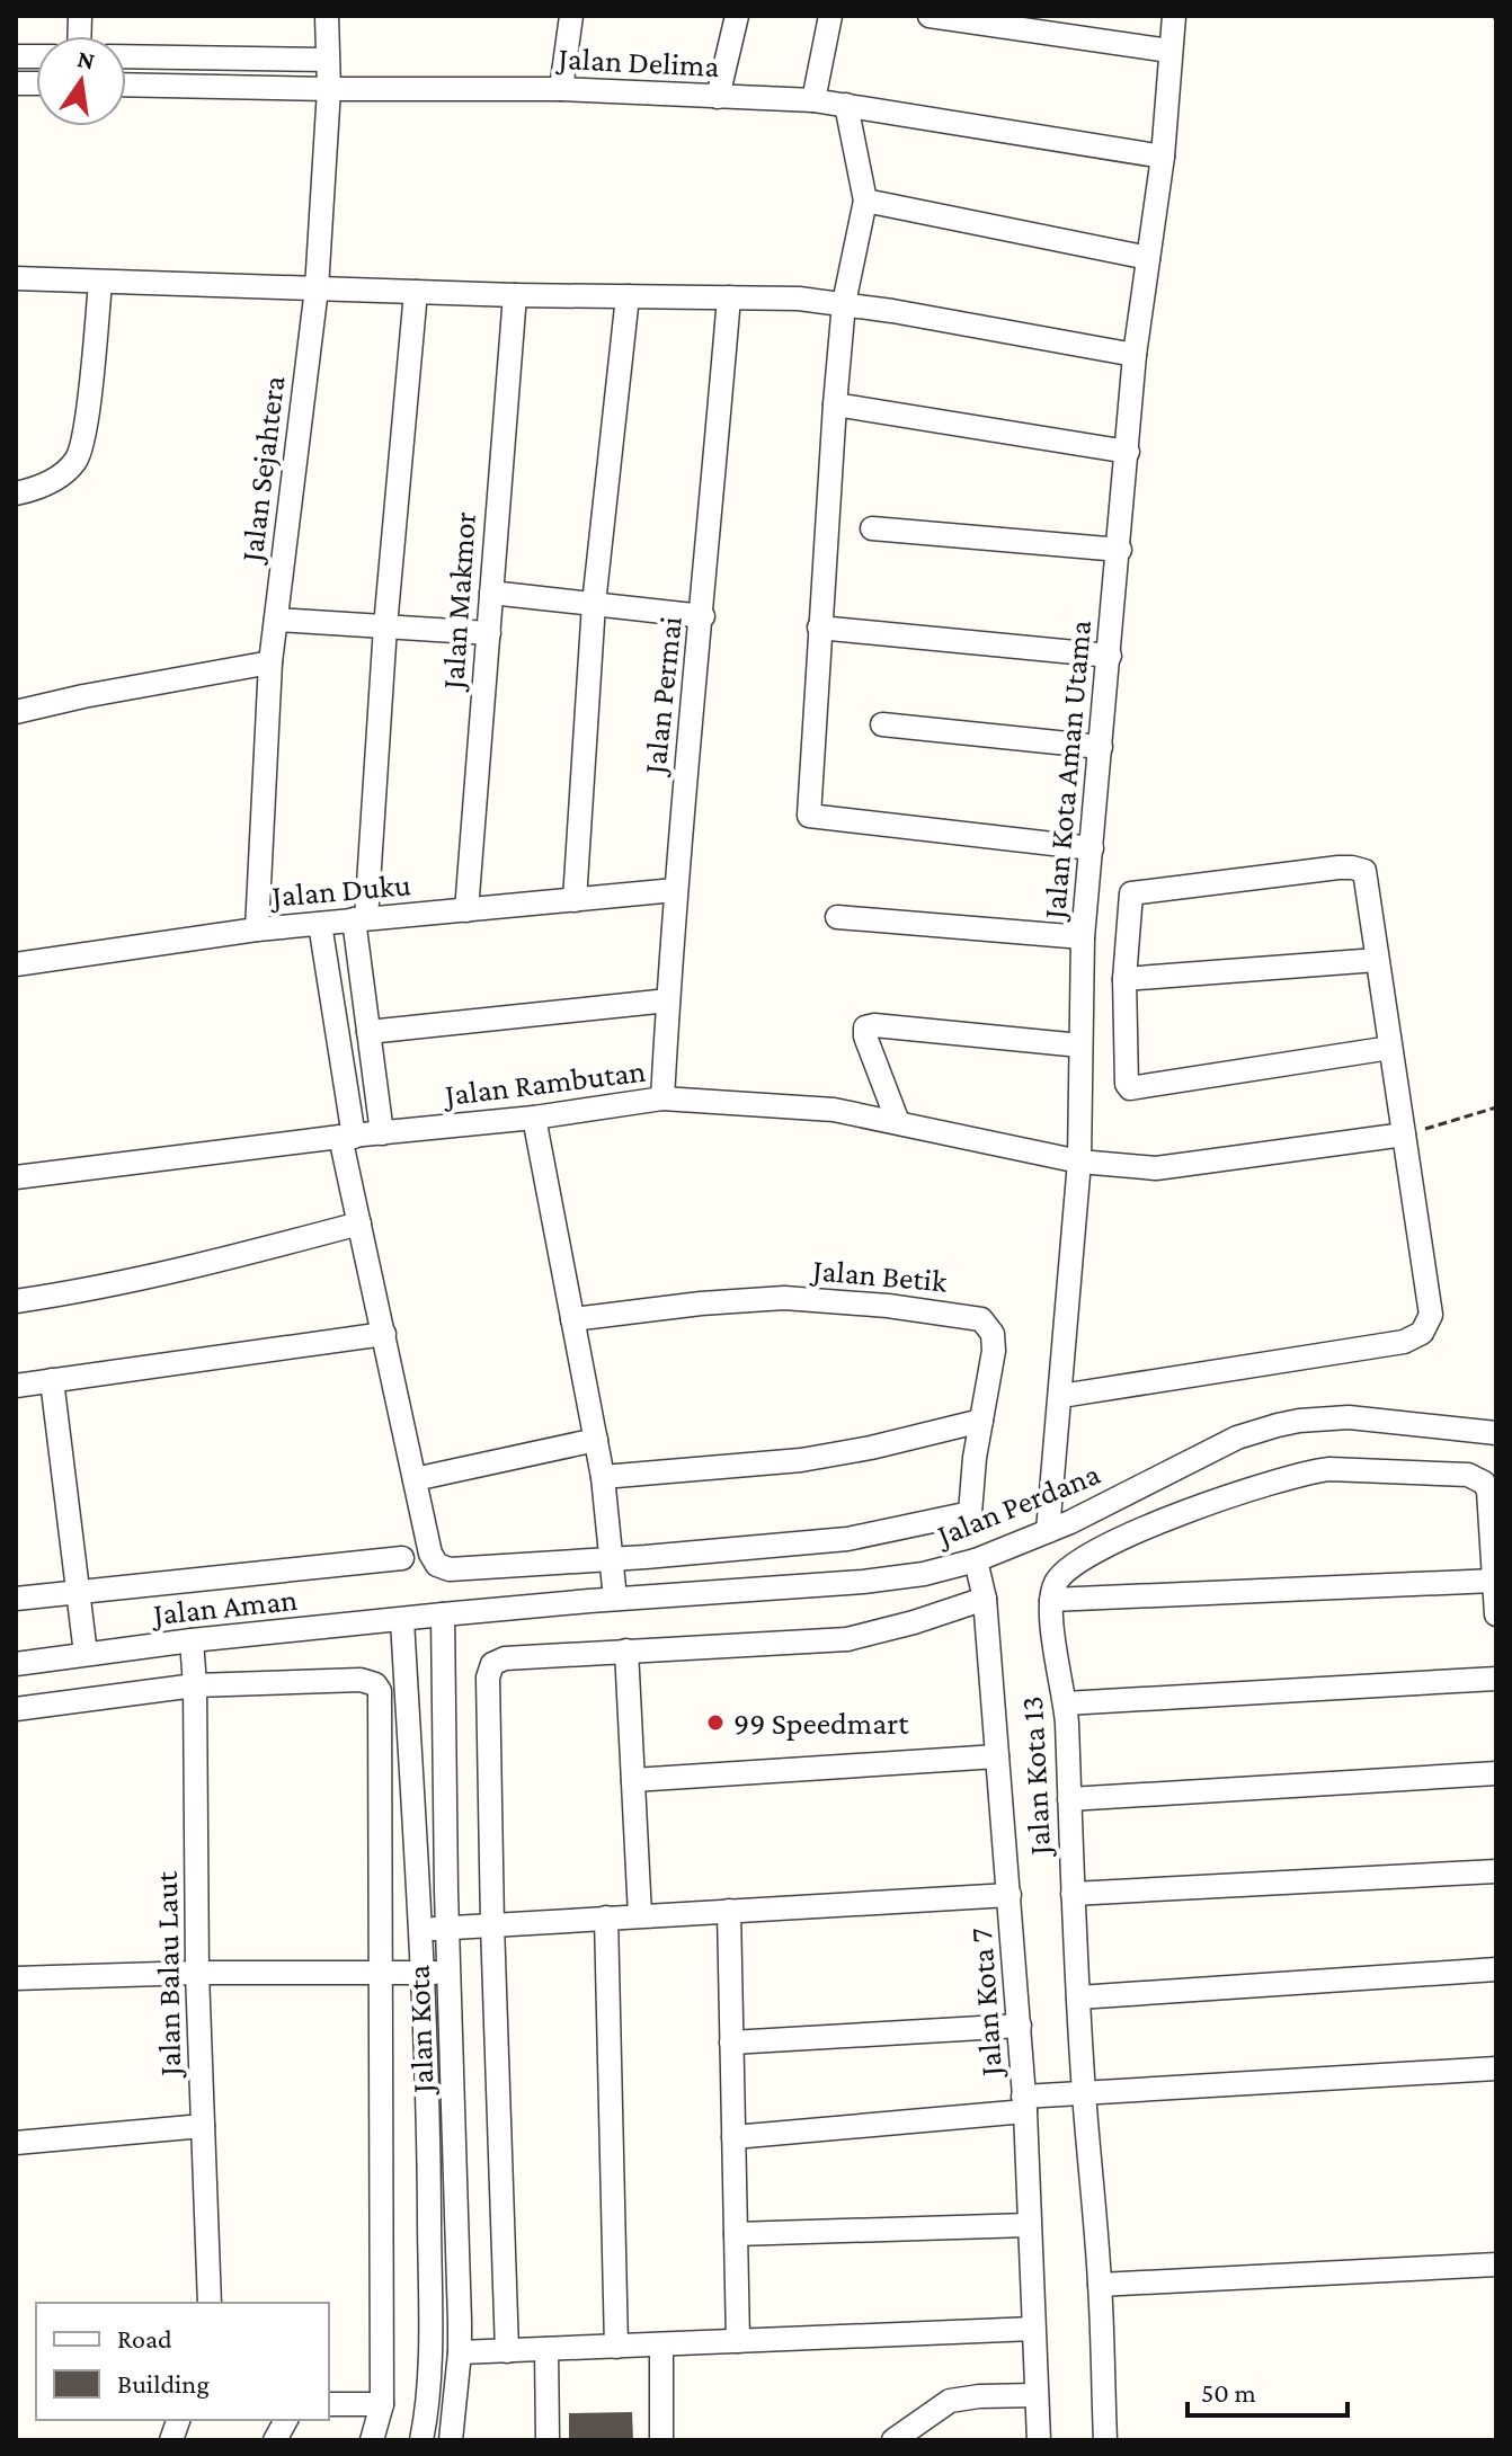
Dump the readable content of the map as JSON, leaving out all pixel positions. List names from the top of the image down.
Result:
{
  "streets": {
    "street": [
      "Jalan Delima",
      "Jalan Sejahtera",
      "Jalan Makmor",
      "Jalan Permai",
      "Jalan Kota Aman Utama",
      "Jalan Duku",
      "Jalan Rambutan",
      "Jalan Betik",
      "Jalan Perdana",
      "Jalan Aman",
      "Jalan Kota 13",
      "Jalan Balau Laut",
      "Jalan Kota 7",
      "Jalan Kota"
    ]
  },
  "crossings": [
    ["Jalan Delima", "Jalan Sejahtera"],
    ["Jalan Delima", "Jalan Kota Aman Utama"],
    ["Jalan Sejahtera", "Jalan Duku"],
    ["Jalan Makmor", "Jalan Duku"],
    ["Jalan Permai", "Jalan Duku"],
    ["Jalan Permai", "Jalan Rambutan"],
    ["Jalan Kota Aman Utama", "Jalan Rambutan"],
    ["Jalan Kota Aman Utama", "Jalan Perdana"],
    ["Jalan Perdana", "Jalan Aman"],
    ["Jalan Perdana", "Jalan Kota 7"],
    ["Jalan Perdana", "Jalan Kota"],
    ["Jalan Aman", "Jalan Balau Laut"],
    ["Jalan Aman", "Jalan Kota"]
  ],
  "places": ["99 Speedmart"],
  "legend": ["Road", "Building"],
  "scale_bar": "50 m",
  "north": "top"
}
